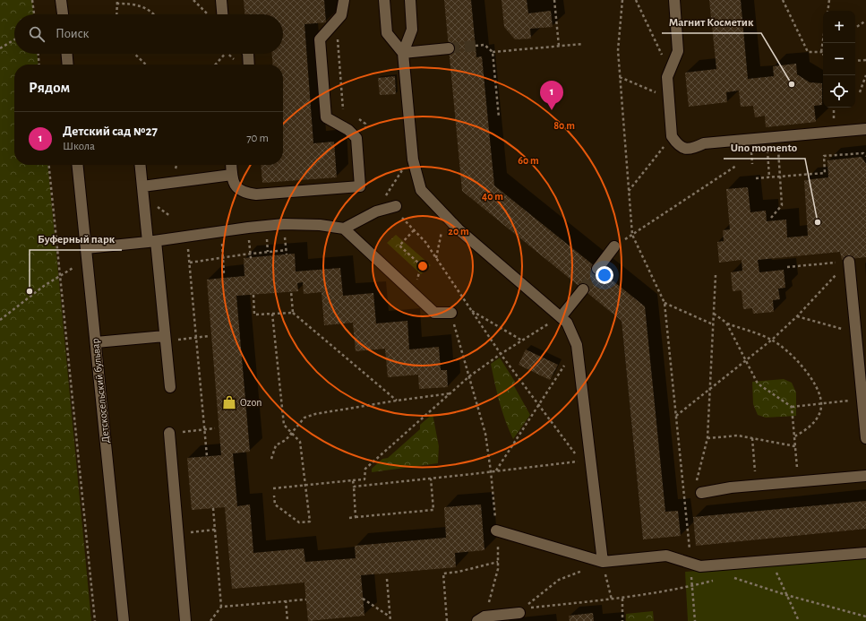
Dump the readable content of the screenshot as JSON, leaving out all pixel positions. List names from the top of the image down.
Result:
{
  "streets": {
    "street": ["Детскосельский бульвар"]
  },
  "places": {
    "other": ["Магнит Косметик", "Uno momento", "Буферный парк"],
    "shop": ["Ozon"]
  },
  "page": {
    "map_buttons": ["+", "−"],
    "search": "Поиск",
    "heading": "Рядом",
    "pins": "1",
    "list": [
      {
        "mark": "1",
        "name": "Детский сад №27",
        "note": "Школа",
        "value": "70 m"
      }
    ]
  },
  "rings": [
    "80 m",
    "60 m",
    "40 m",
    "20 m"
  ]
}
